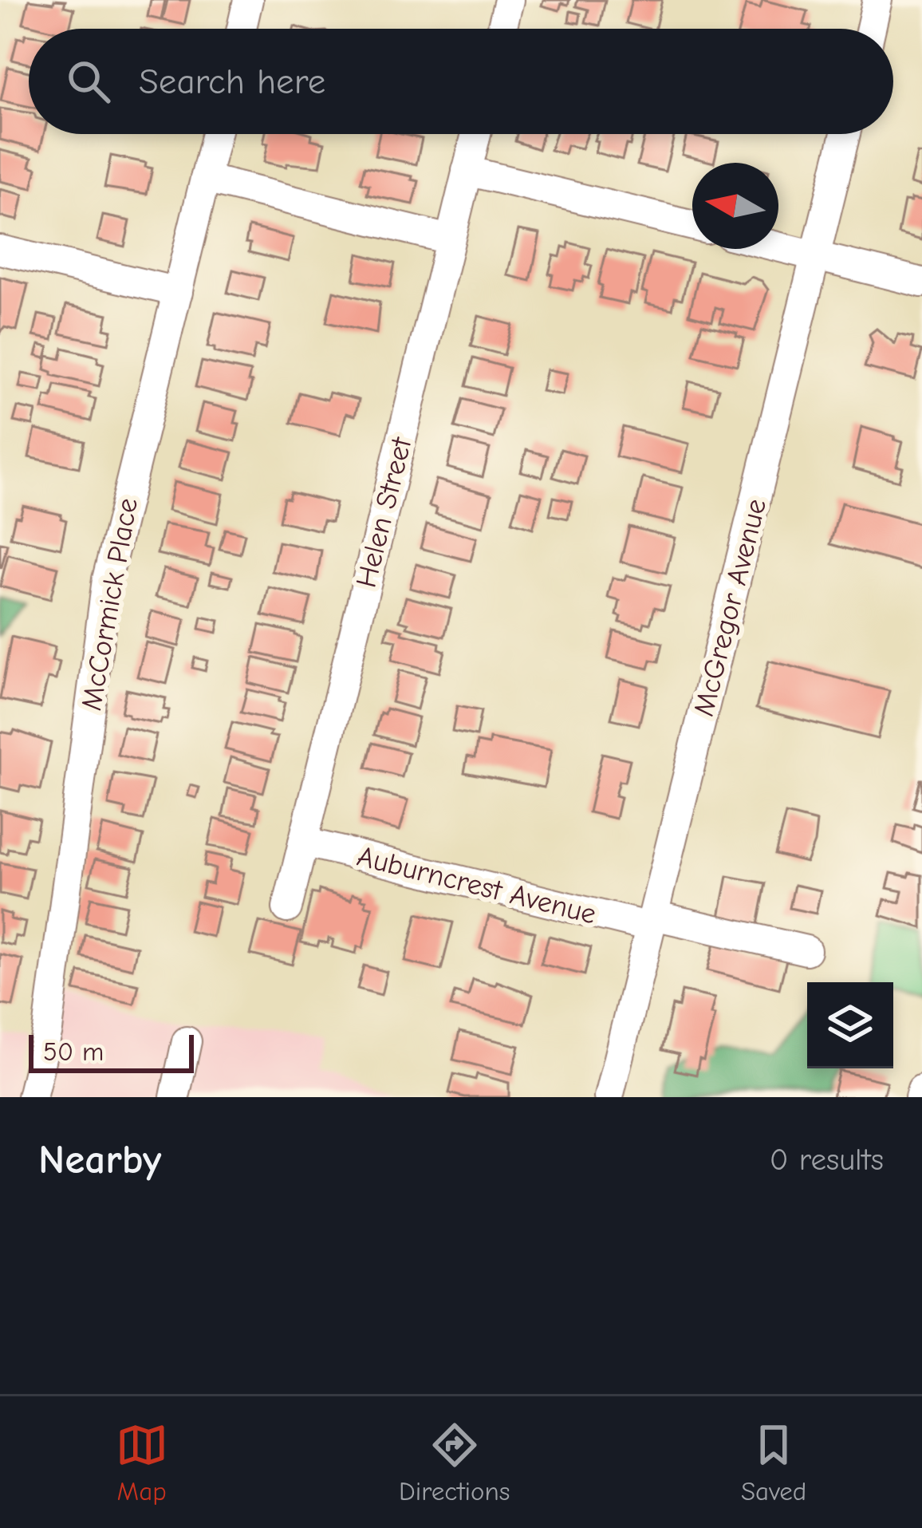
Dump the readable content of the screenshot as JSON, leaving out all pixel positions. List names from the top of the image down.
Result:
{
  "streets": {
    "street": [
      "Helen Street",
      "McCormick Place",
      "McGregor Avenue",
      "Auburncrest Avenue"
    ]
  },
  "crossings": [
    ["Helen Street", "Auburncrest Avenue"],
    ["McGregor Avenue", "Auburncrest Avenue"]
  ],
  "scale_bar": "50 m",
  "north": "left",
  "page": {
    "search": "Search here",
    "scale": "50 m",
    "heading": ["Nearby", "0 results"],
    "nav": ["Map", "Directions", "Saved"]
  }
}
